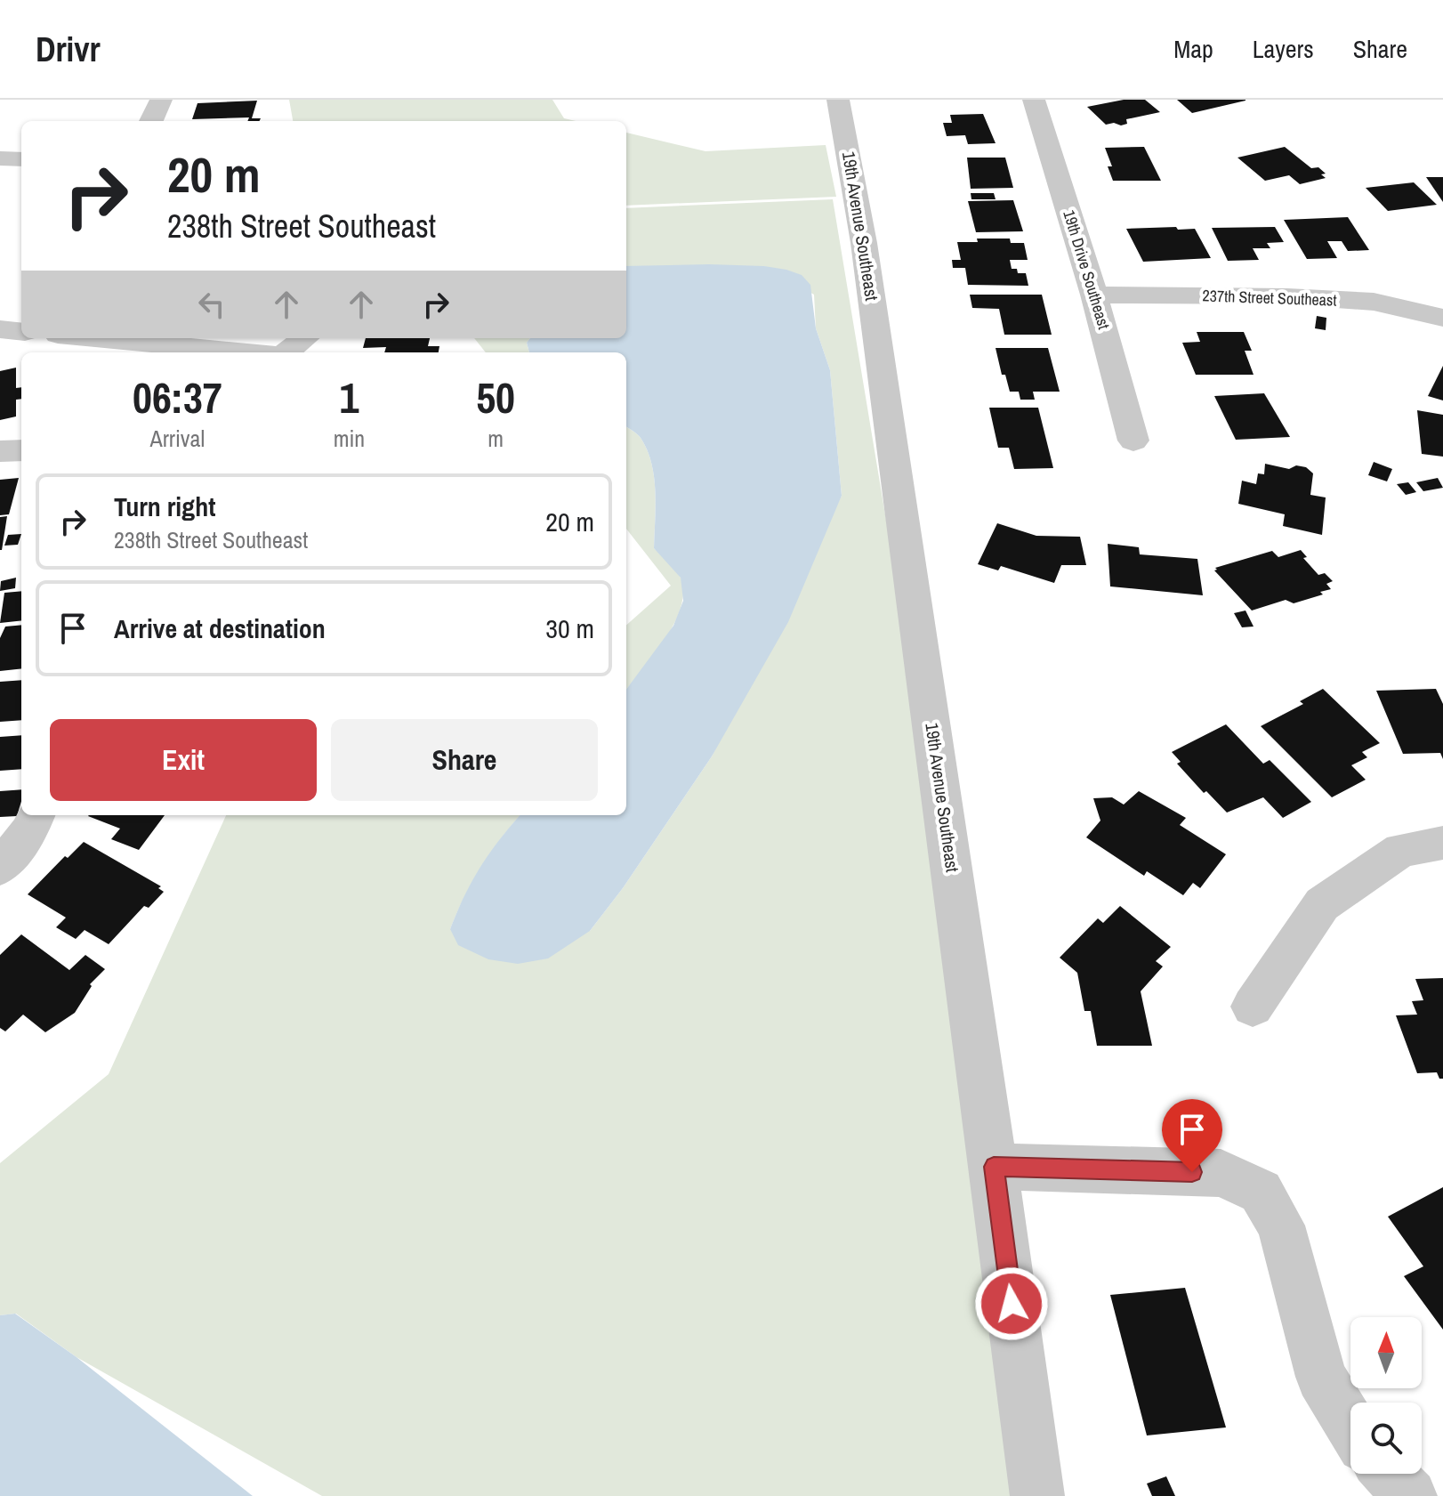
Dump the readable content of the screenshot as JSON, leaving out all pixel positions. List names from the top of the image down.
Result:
{
  "streets": {
    "street": ["19th Avenue Southeast", "19th Drive Southeast", "237th Street Southeast"]
  },
  "crossings": [
    ["19th Drive Southeast", "237th Street Southeast"]
  ],
  "north": "top",
  "page": {
    "header": "Drivr",
    "nav": ["Map", "Layers", "Share"],
    "turn": ["20 m", "238th Street Southeast"],
    "eta": [
      "06:37",
      "Arrival",
      "1",
      "min",
      "50",
      "m"
    ],
    "list": [
      {
        "name": "Turn right",
        "note": "238th Street Southeast",
        "value": "20 m"
      },
      {
        "name": "Arrive at destination",
        "value": "30 m"
      }
    ],
    "buttons": ["Exit", "Share"]
  }
}
